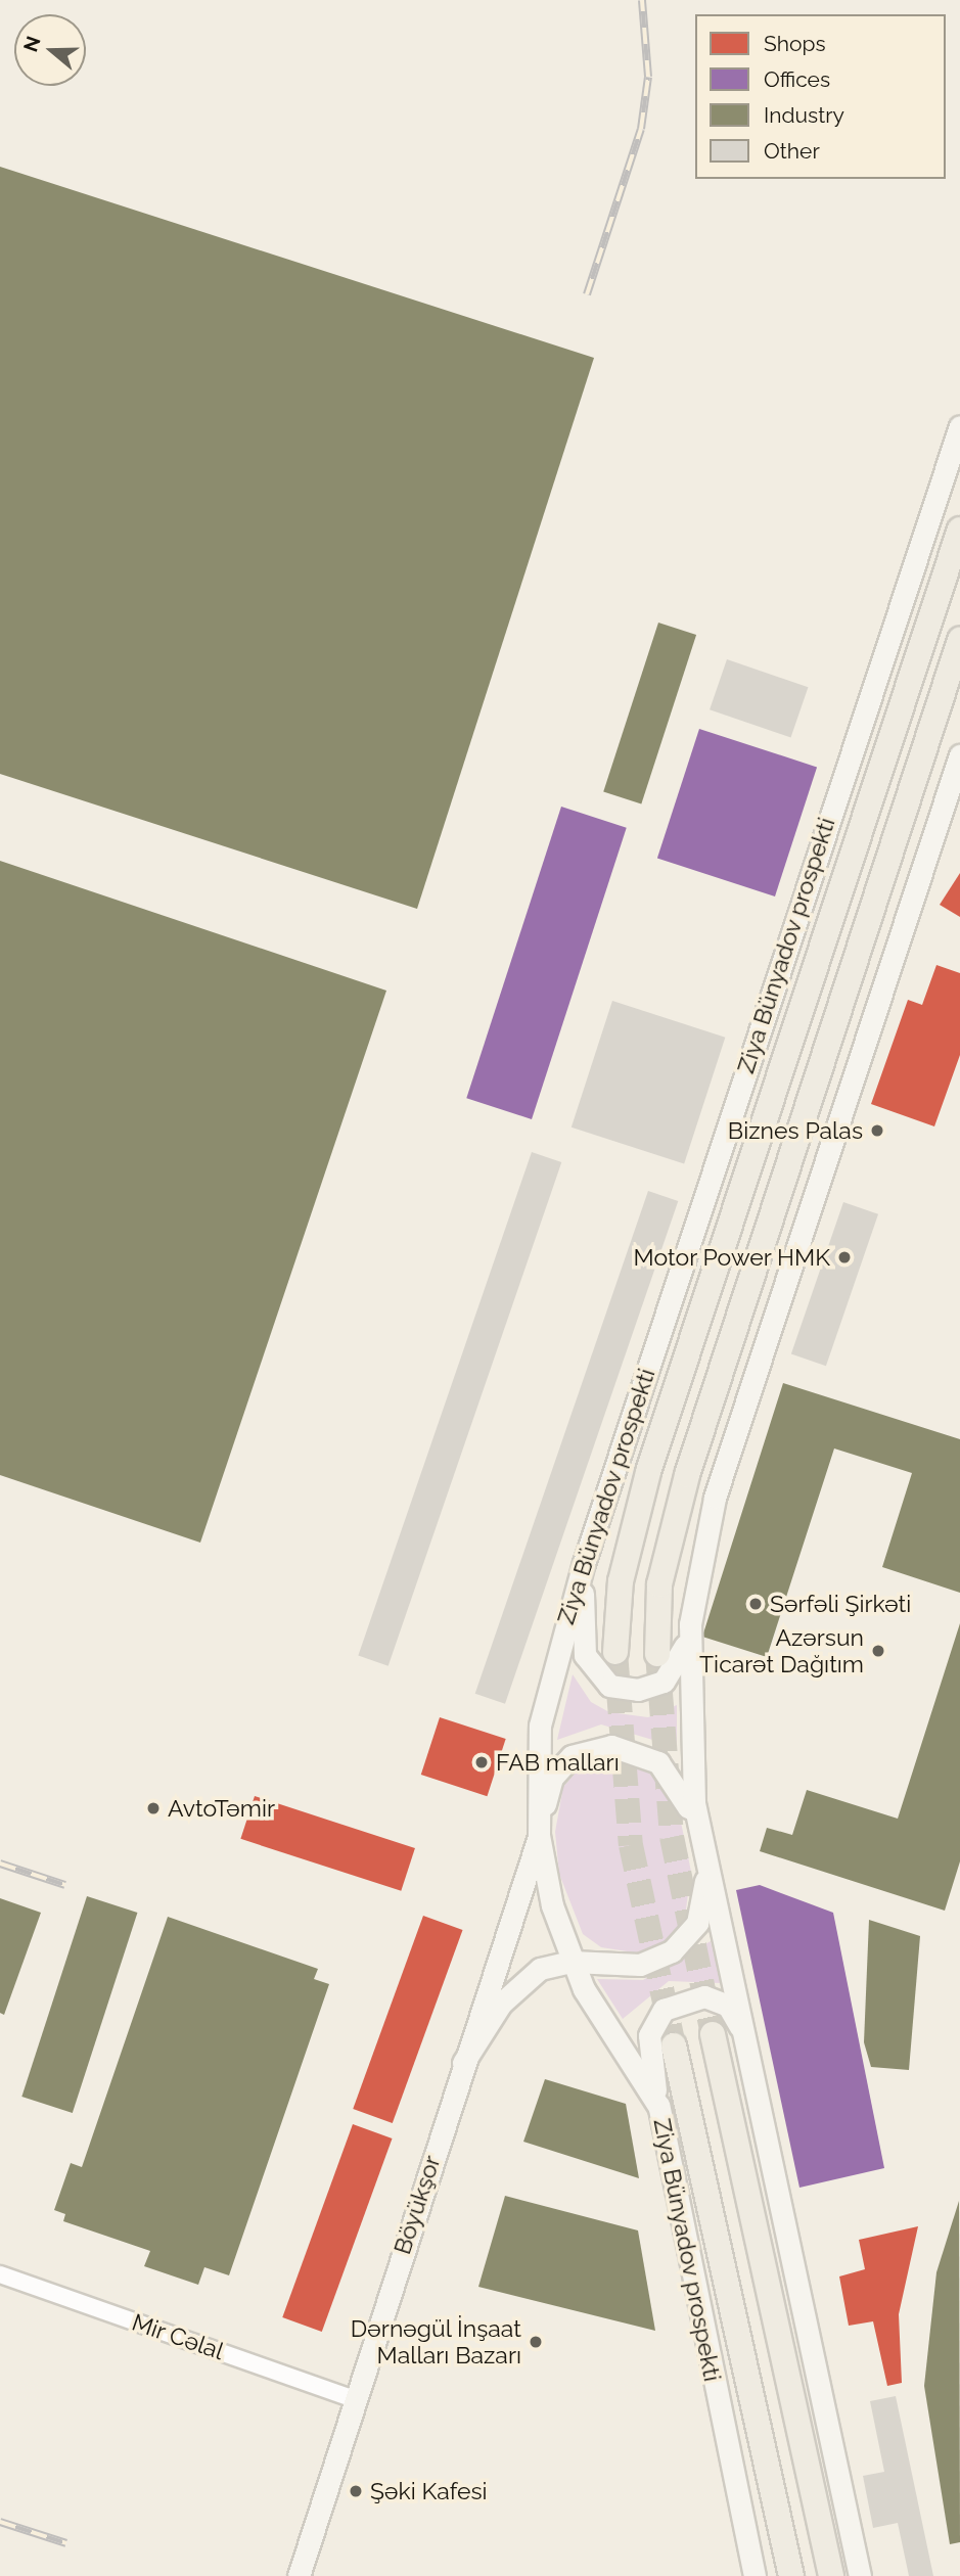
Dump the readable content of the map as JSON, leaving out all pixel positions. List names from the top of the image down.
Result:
{
  "streets": {
    "main road": ["Ziya Bünyadov prospekti", "Böyükşor"],
    "street": ["Mir Cəlal"]
  },
  "crossings": [
    ["Ziya Bünyadov prospekti", "Böyükşor"],
    ["Böyükşor", "Mir Cəlal"]
  ],
  "places": [
    "Biznes Palas",
    "Motor Power HMK",
    "Sərfəli Şirkəti",
    "Azərsun Ticarət Dağıtım",
    "FAB malları",
    "AvtoTəmir",
    "Dərnəgül İnşaat Malları Bazarı",
    "Şəki Kafesi"
  ],
  "legend": [
    "Shops",
    "Offices",
    "Industry",
    "Other"
  ],
  "north": "left"
}
